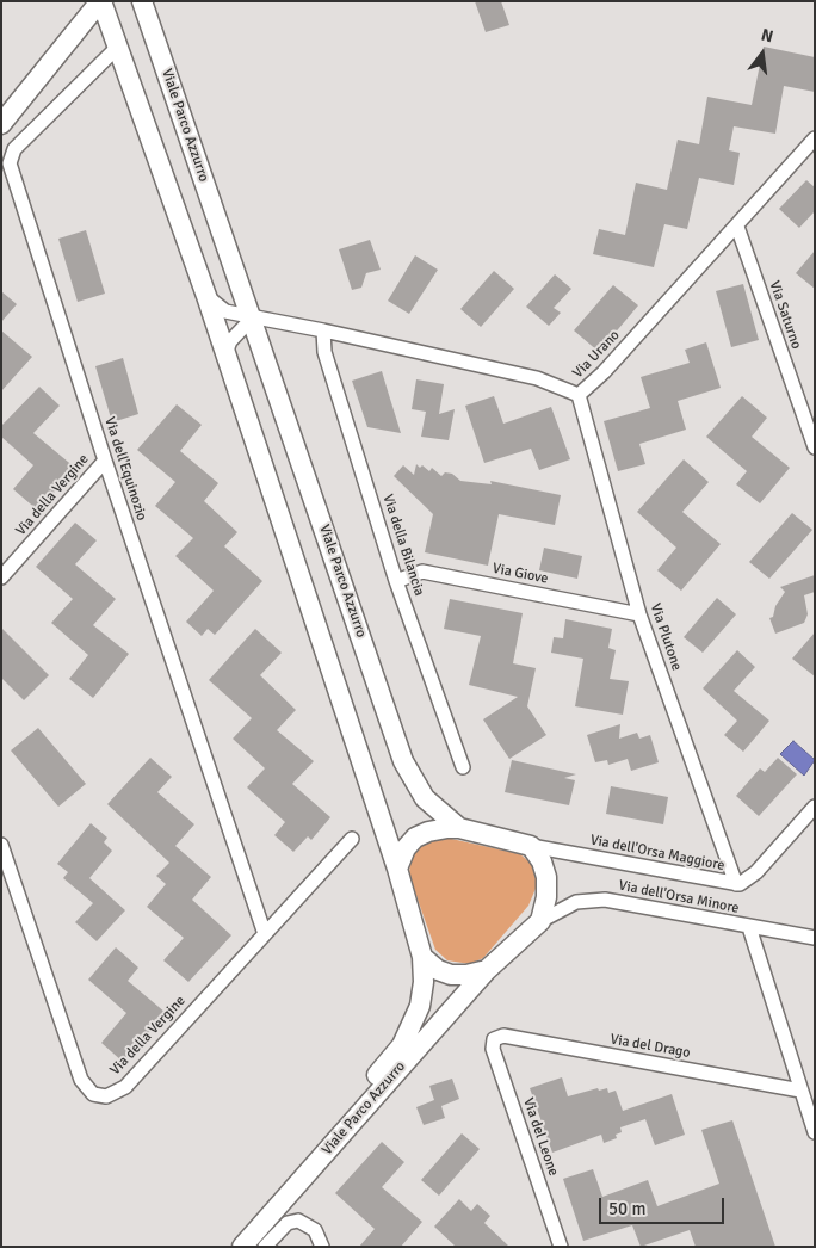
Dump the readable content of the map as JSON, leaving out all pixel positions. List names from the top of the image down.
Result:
{
  "streets": {
    "street": [
      "Viale Parco Azzurro",
      "Via Saturno",
      "Via Urano",
      "Via dell'Equinozio",
      "Via della Vergine",
      "Via della Bilancia",
      "Via Giove",
      "Via Plutone",
      "Via dell'Orsa Maggiore",
      "Via dell'Orsa Minore",
      "Via del Drago",
      "Via del Leone"
    ]
  },
  "crossings": [
    ["Viale Parco Azzurro", "Via Urano"],
    ["Viale Parco Azzurro", "Via dell'Equinozio"],
    ["Viale Parco Azzurro", "Via dell'Orsa Maggiore"],
    ["Viale Parco Azzurro", "Via dell'Orsa Minore"],
    ["Via Saturno", "Via Urano"],
    ["Via Urano", "Via della Bilancia"],
    ["Via Urano", "Via Plutone"],
    ["Via dell'Equinozio", "Via della Vergine"],
    ["Via della Bilancia", "Via Giove"],
    ["Via Giove", "Via Plutone"],
    ["Via Plutone", "Via dell'Orsa Maggiore"],
    ["Via dell'Orsa Maggiore", "Via dell'Orsa Minore"],
    ["Via del Drago", "Via del Leone"]
  ],
  "scale_bar": "50 m",
  "north": "top"
}
